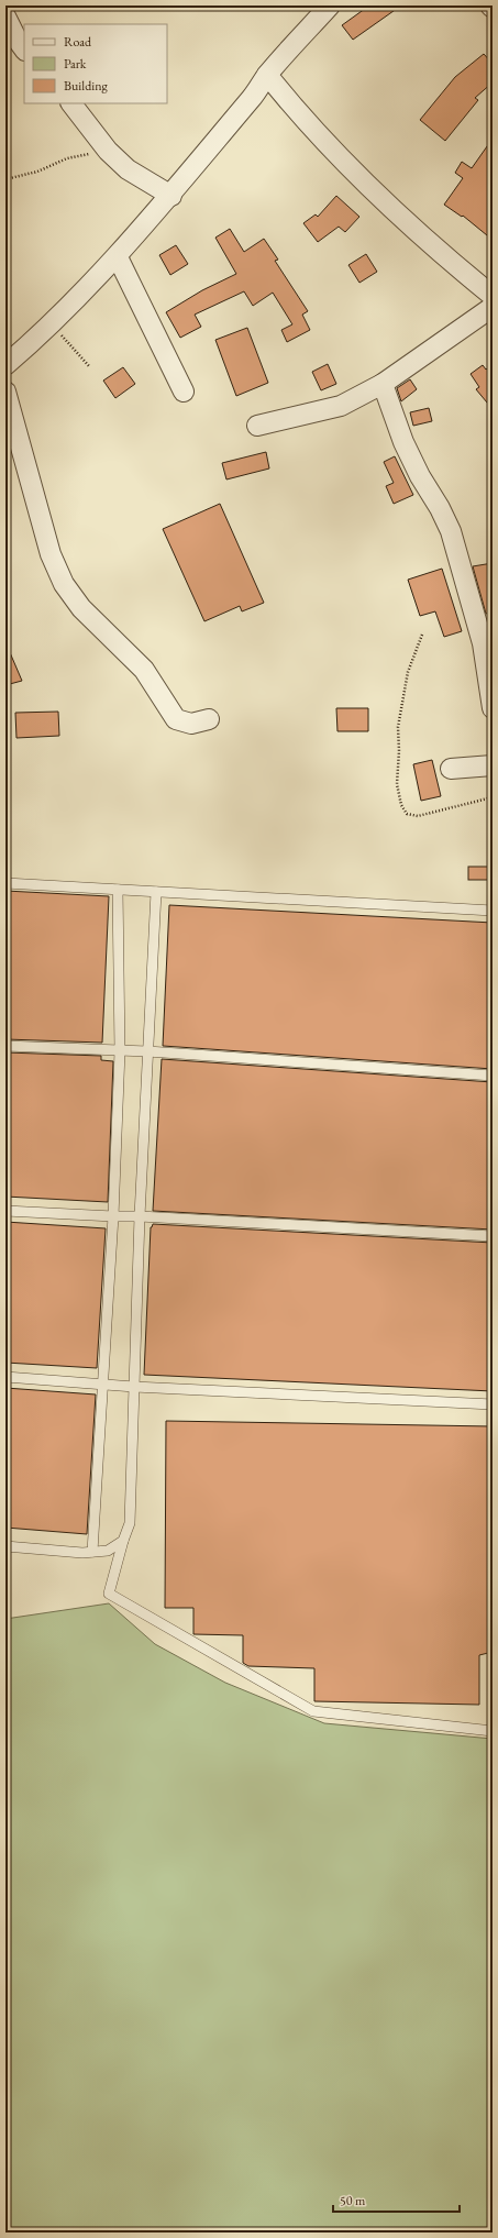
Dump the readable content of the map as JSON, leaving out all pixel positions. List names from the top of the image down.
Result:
{
  "legend": ["Road", "Park", "Building"],
  "scale_bar": "50 m"
}
